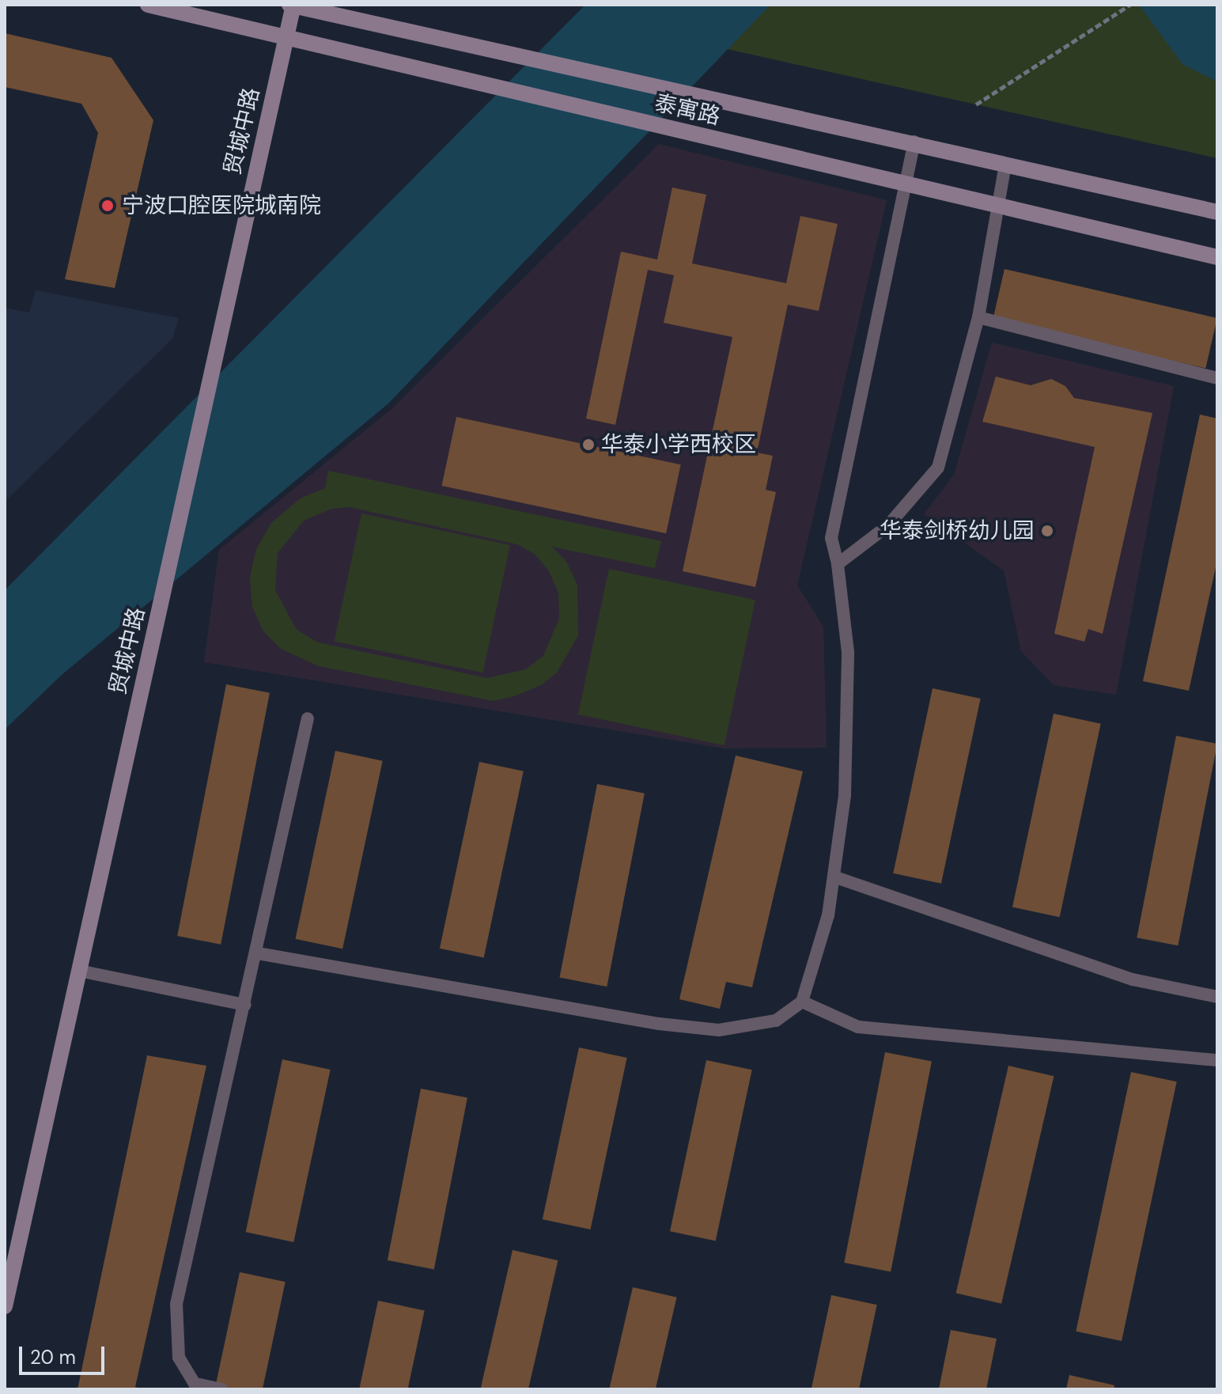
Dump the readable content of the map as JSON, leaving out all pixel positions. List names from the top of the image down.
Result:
{
  "streets": {
    "main road": ["泰寓路", "贸城中路"]
  },
  "crossings": [
    ["泰寓路", "贸城中路"]
  ],
  "places": ["宁波口腔医院城南院", "华泰小学西校区", "华泰剑桥幼儿园"],
  "scale_bar": "20 m"
}
